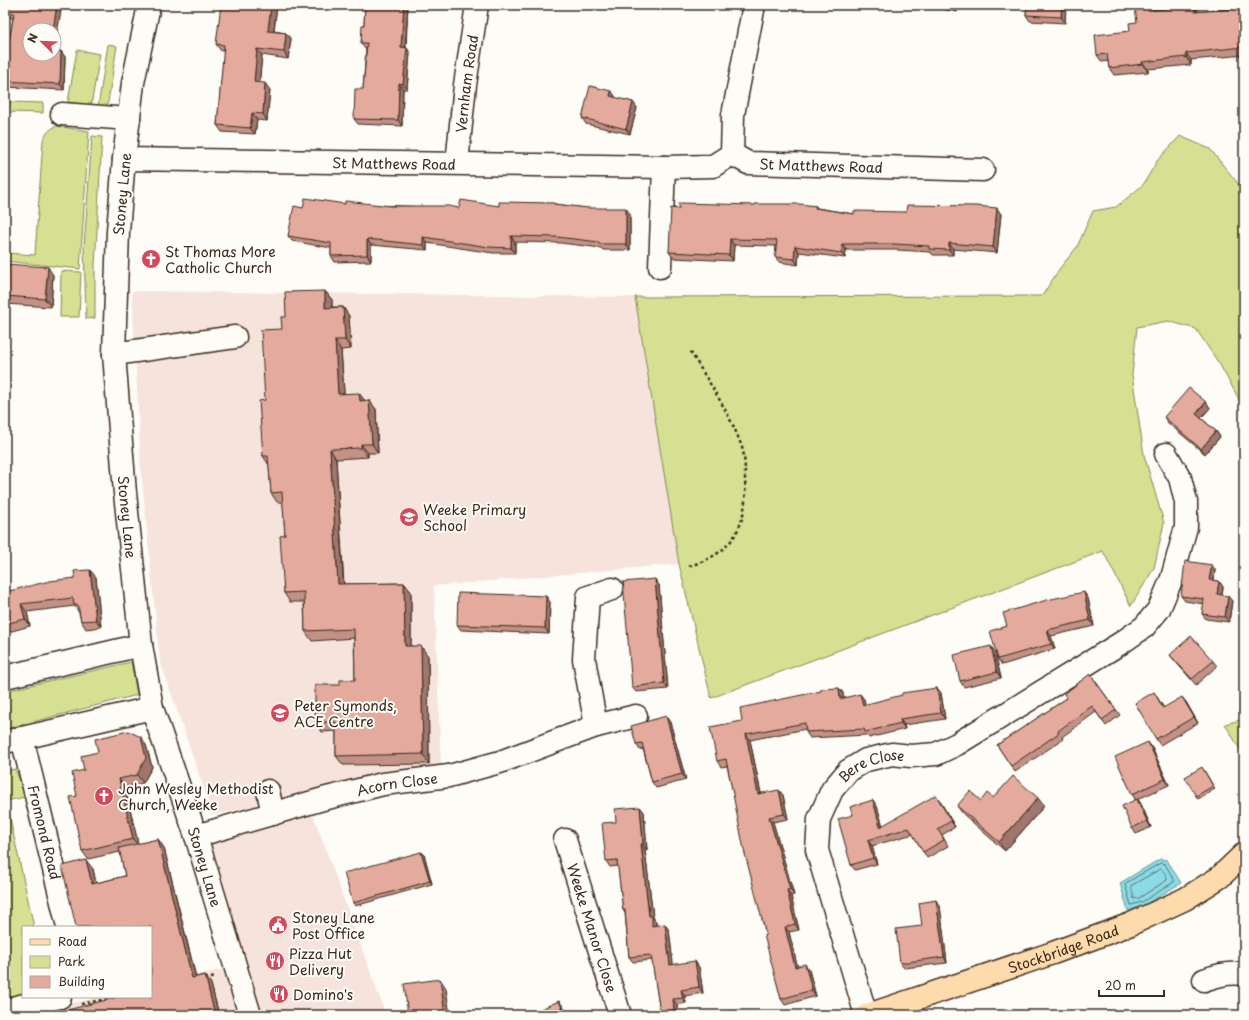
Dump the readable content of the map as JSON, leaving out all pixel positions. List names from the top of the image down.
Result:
{
  "streets": {
    "main road": ["Stockbridge Road"],
    "street": [
      "Vernham Road",
      "St Matthews Road",
      "Stoney Lane",
      "Bere Close",
      "Acorn Close",
      "Fromond Road",
      "Weeke Manor Close"
    ]
  },
  "crossings": [
    ["Vernham Road", "St Matthews Road"],
    ["St Matthews Road", "Stoney Lane"],
    ["Stoney Lane", "Acorn Close"],
    ["Stoney Lane", "Fromond Road"],
    ["Bere Close", "Stockbridge Road"]
  ],
  "places": {
    "church": ["St Thomas More Catholic Church", "John Wesley Methodist Church, Weeke"],
    "school or university": ["Weeke Primary School", "Peter Symonds, ACE Centre"],
    "public building": ["Stoney Lane Post Office"],
    "restaurant": ["Pizza Hut Delivery", "Domino's"]
  },
  "legend": ["Road", "Park", "Building"],
  "scale_bar": "20 m",
  "north": "top left"
}
